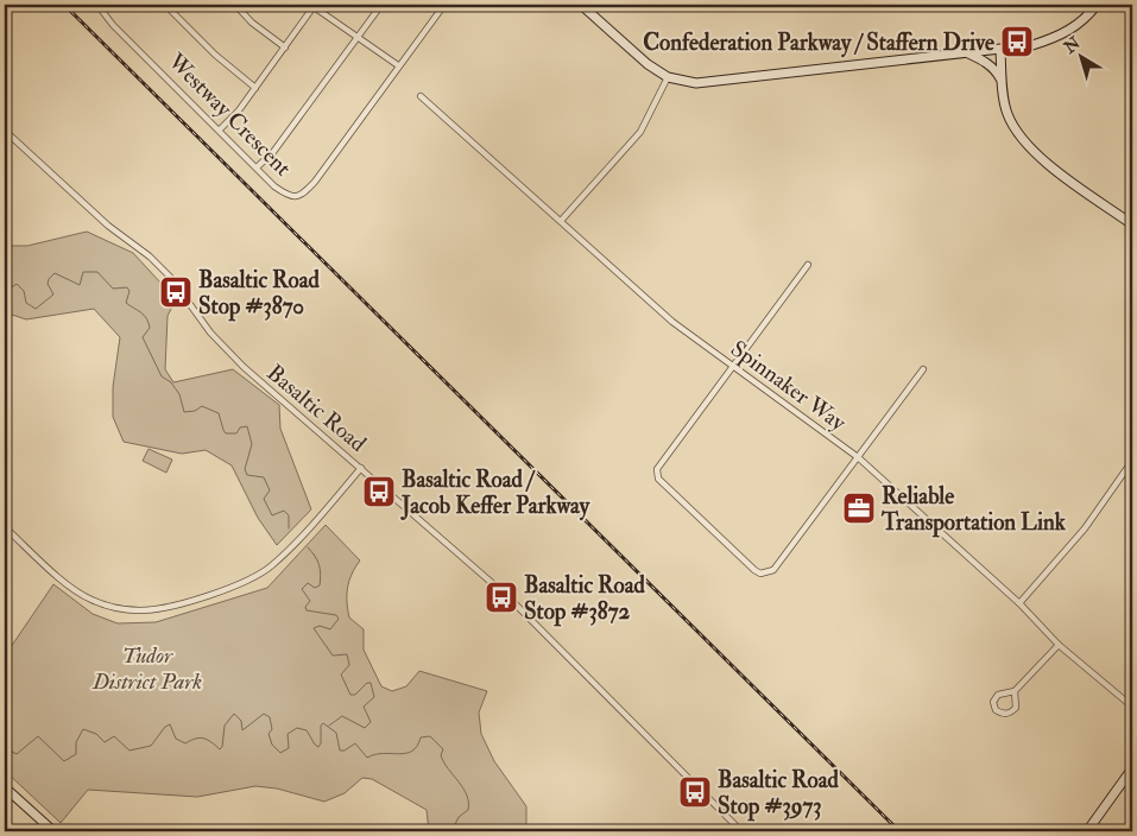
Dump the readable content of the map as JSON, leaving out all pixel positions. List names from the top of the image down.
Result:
{
  "streets": {
    "street": ["Westway Crescent", "Spinnaker Way", "Basaltic Road"]
  },
  "parks": ["Tudor District Park"],
  "places": {
    "bus stop": [
      "Confederation Parkway / Staffern Drive",
      "Basaltic Road Stop #3870",
      "Basaltic Road / Jacob Keffer Parkway",
      "Basaltic Road Stop #3872",
      "Basaltic Road Stop #3973"
    ],
    "office": ["Reliable Transportation Link"]
  },
  "north": "top left"
}
